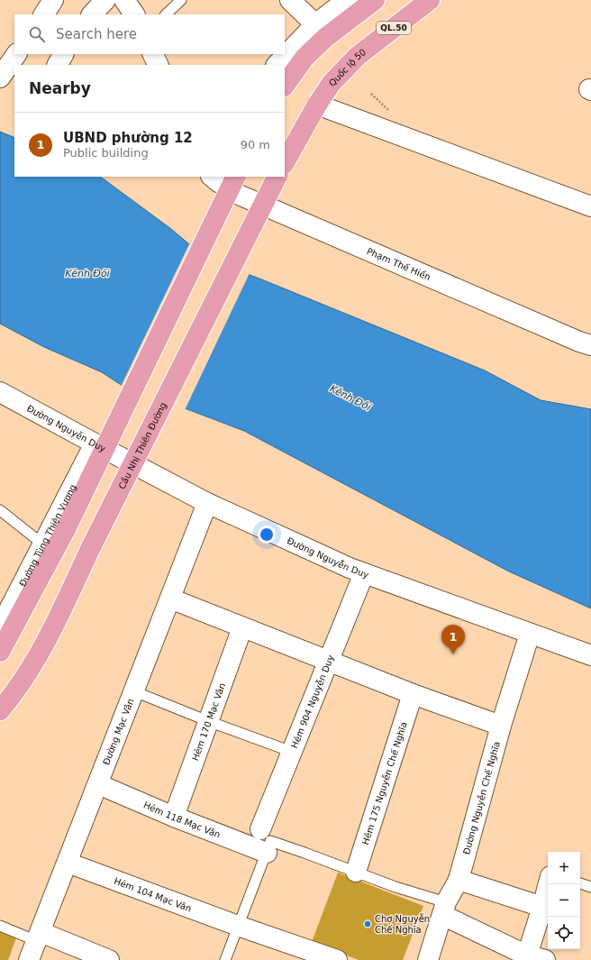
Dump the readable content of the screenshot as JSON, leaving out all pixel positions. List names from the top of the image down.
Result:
{
  "streets": {
    "main road": ["QL.50", "Quốc lộ 50", "Cầu Nhị Thiên Đường"],
    "street": [
      "Phạm Thế Hiển",
      "Đường Nguyễn Duy",
      "Đường Tùng Thiện Vương",
      "Hẻm 904 Nguyễn Duy",
      "Hẻm 170 Mạc Vân",
      "Đường Mạc Vân",
      "Hẻm 175 Nguyễn Chế Nghĩa",
      "Đường Nguyễn Chế Nghĩa",
      "Hẻm 118 Mạc Vân",
      "Hẻm 104 Mạc Vân"
    ]
  },
  "crossings": [
    ["Đường Nguyễn Duy", "Đường Tùng Thiện Vương"],
    ["Đường Nguyễn Duy", "Hẻm 904 Nguyễn Duy"],
    ["Đường Nguyễn Duy", "Đường Mạc Vân"],
    ["Đường Nguyễn Duy", "Đường Nguyễn Chế Nghĩa"],
    ["Hẻm 904 Nguyễn Duy", "Hẻm 118 Mạc Vân"],
    ["Hẻm 170 Mạc Vân", "Hẻm 118 Mạc Vân"],
    ["Đường Mạc Vân", "Hẻm 118 Mạc Vân"],
    ["Đường Mạc Vân", "Hẻm 104 Mạc Vân"]
  ],
  "water": ["Kênh Đôi"],
  "places": ["Chợ Nguyễn Chế Nghĩa"],
  "page": {
    "search": "Search here",
    "heading": "Nearby",
    "list": [
      {
        "mark": "1",
        "name": "UBND phường 12",
        "note": "Public building",
        "value": "90 m"
      }
    ],
    "pins": "1",
    "map_buttons": ["+", "−"]
  }
}
